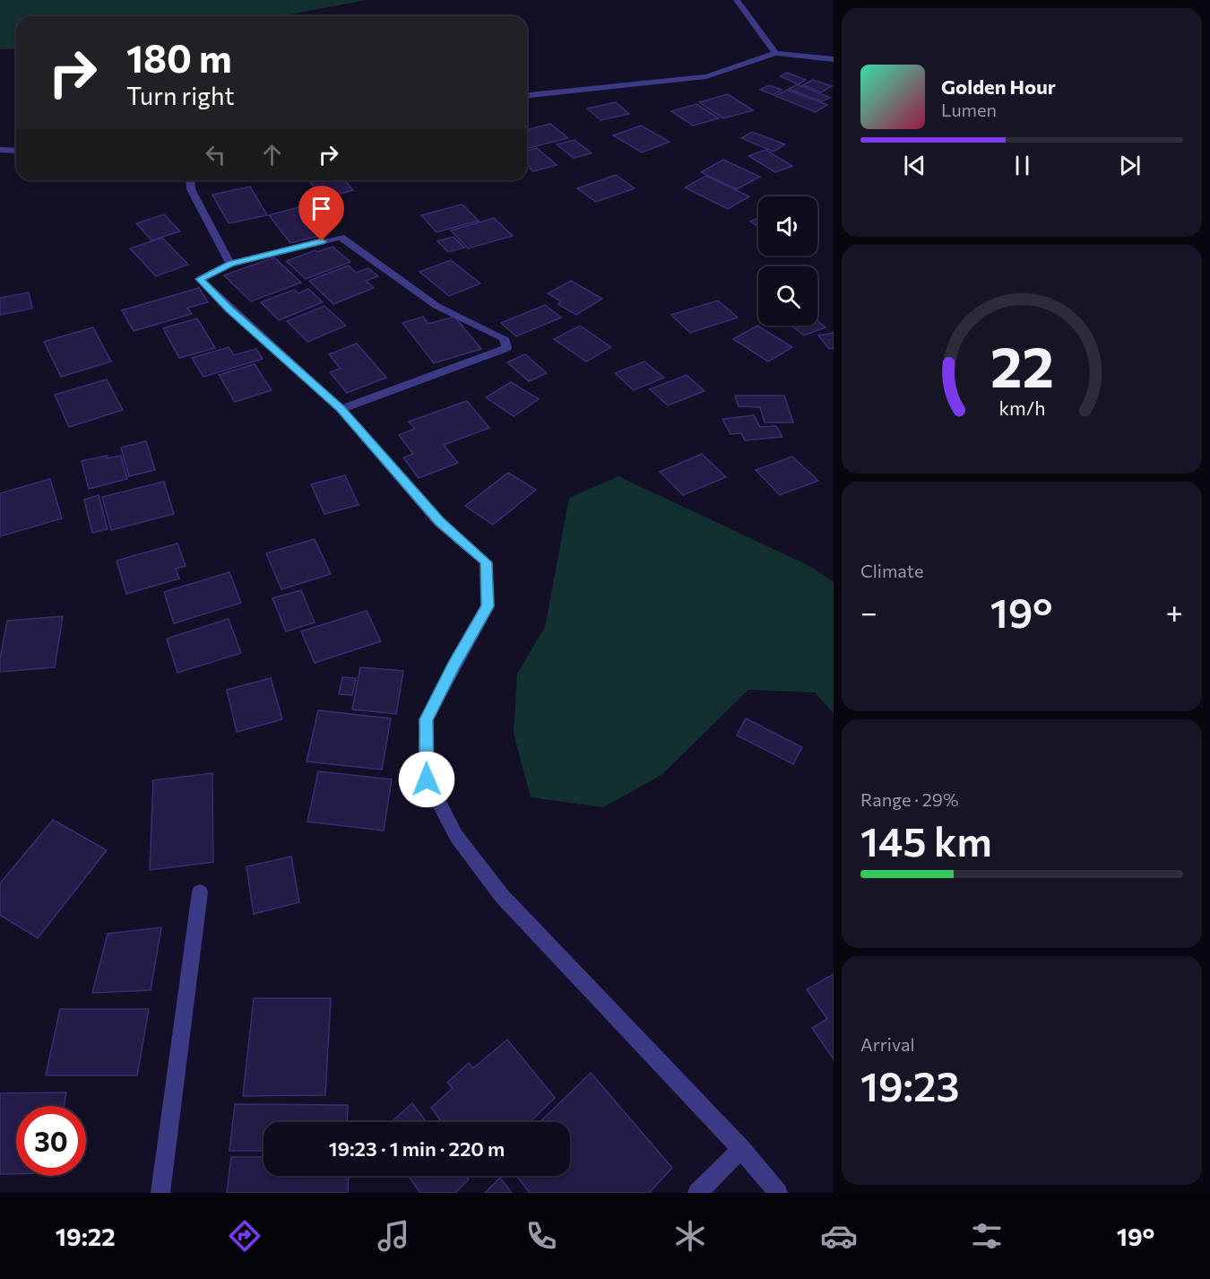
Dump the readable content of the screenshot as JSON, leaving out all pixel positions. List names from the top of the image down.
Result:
{
  "page": {
    "turn": ["180 m", "Turn right"],
    "song": ["Golden Hour", "Lumen"],
    "tile": [
      "Climate",
      ["Range · 29%", "145 km"],
      ["Arrival", "19:23"]
    ],
    "heat": ["−", "19°", "+"],
    "limit": "30",
    "trip": "19:23 · 1 min · 220 m",
    "tabs": ["19:22", "19°"],
    "gauge": ["22", "km/h"]
  }
}
